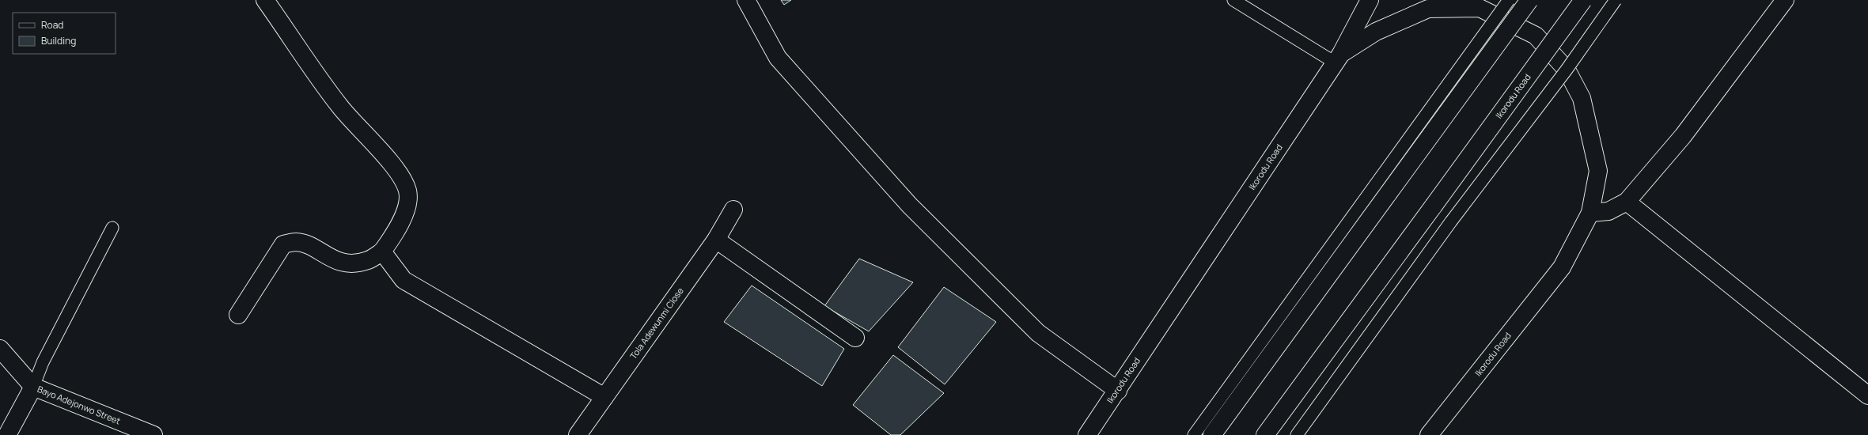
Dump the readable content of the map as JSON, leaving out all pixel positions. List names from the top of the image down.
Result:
{
  "streets": {
    "main road": ["Ikorodu Road", "Tola Adewunmi Close", "Bayo Adejonwo Street"]
  },
  "legend": ["Road", "Building"]
}
